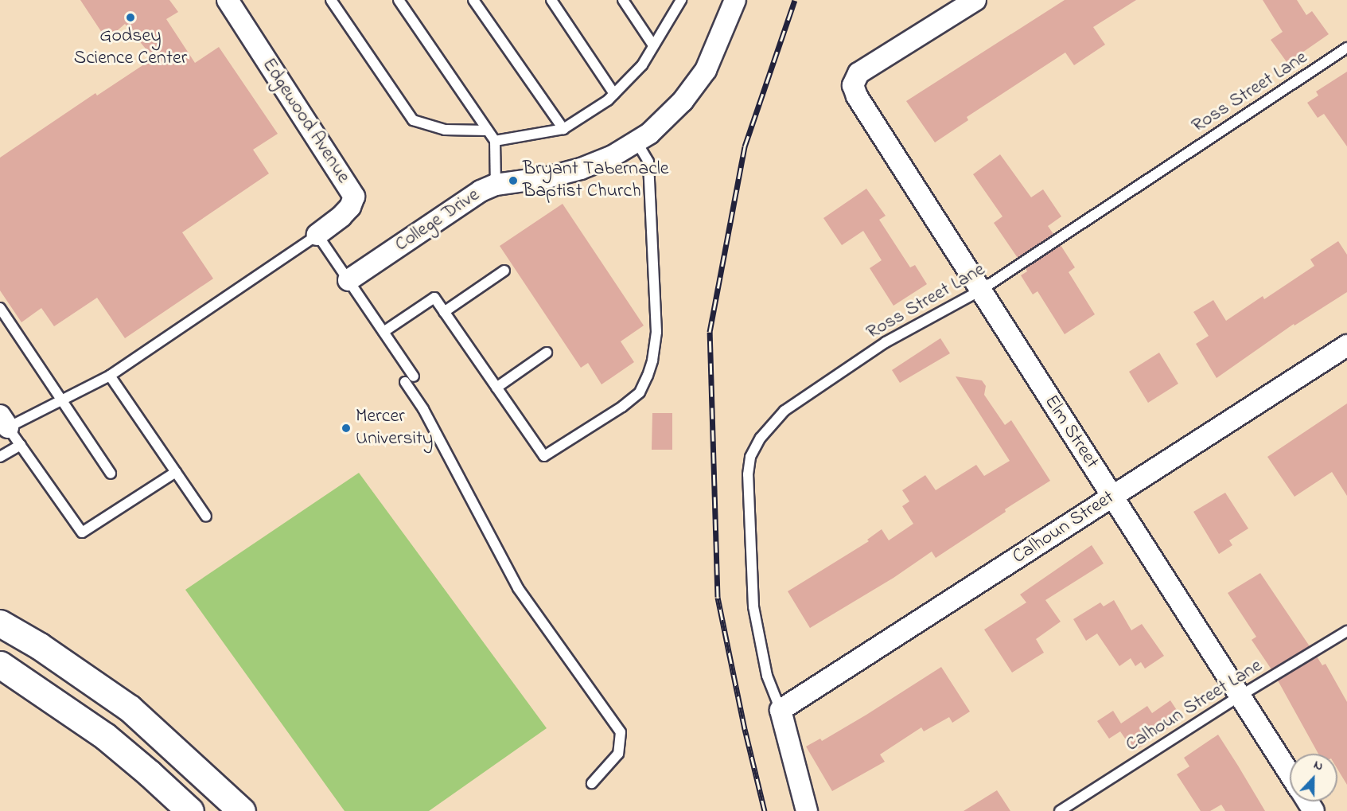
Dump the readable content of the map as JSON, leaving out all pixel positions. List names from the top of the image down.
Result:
{
  "streets": {
    "street": [
      "Edgewood Avenue",
      "College Drive",
      "Elm Street",
      "Calhoun Street"
    ],
    "lane": ["Ross Street Lane", "Calhoun Street Lane"]
  },
  "crossings": [
    ["Ross Street Lane", "Elm Street"],
    ["Ross Street Lane", "Calhoun Street"],
    ["Elm Street", "Calhoun Street"],
    ["Elm Street", "Calhoun Street Lane"]
  ],
  "places": ["Godsey Science Center", "Bryant Tabernacle Baptist Church", "Mercer University"],
  "north": "top"
}
